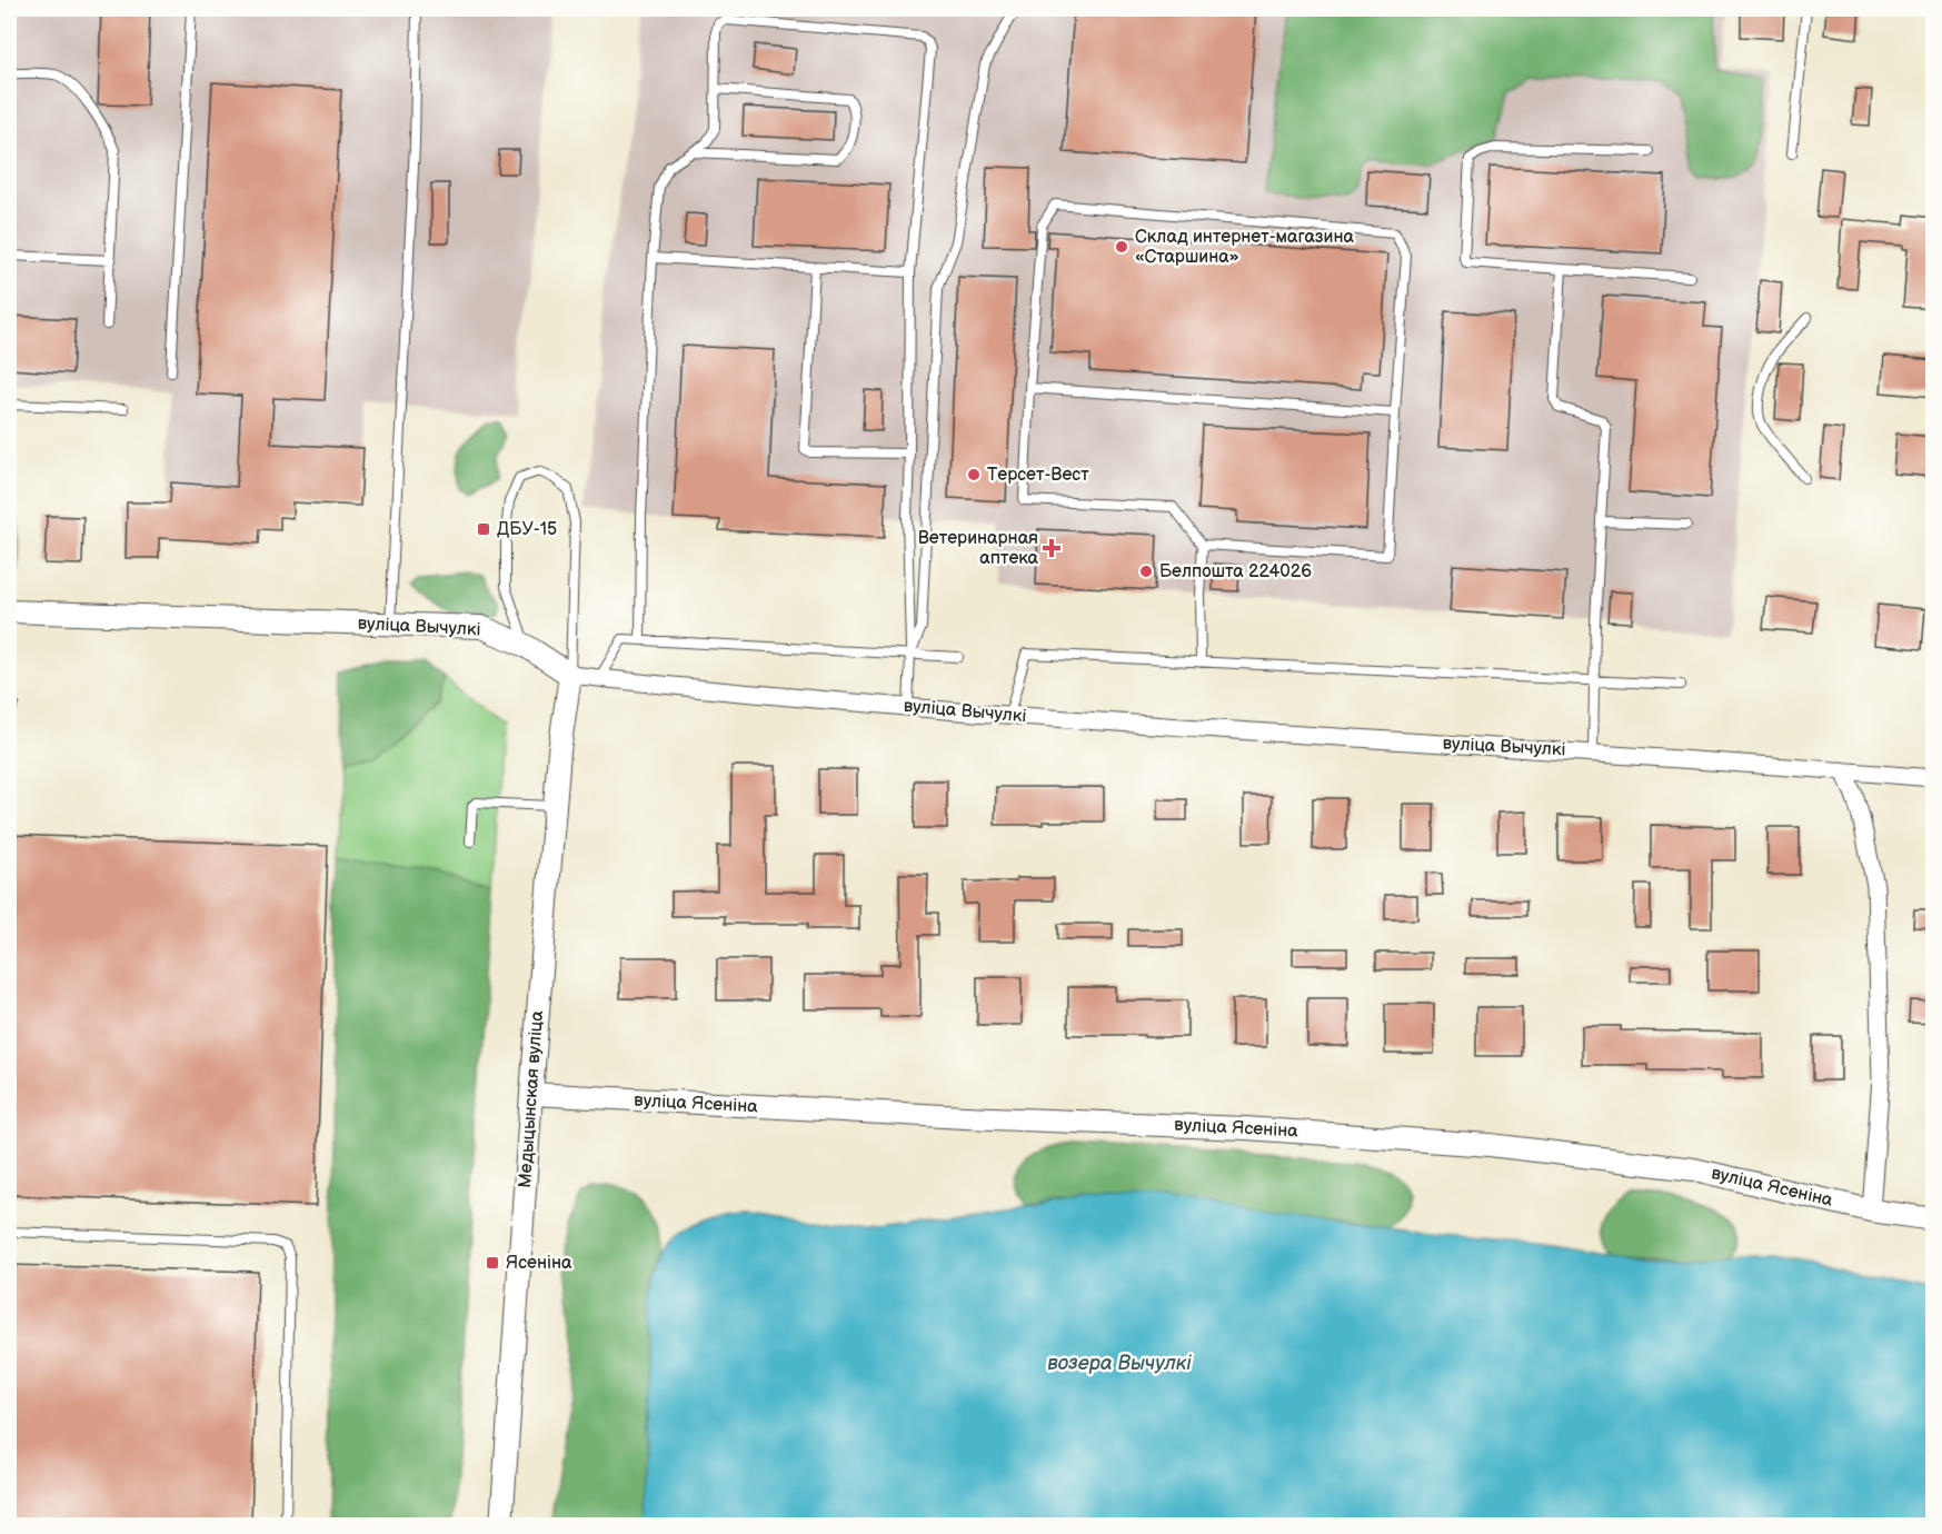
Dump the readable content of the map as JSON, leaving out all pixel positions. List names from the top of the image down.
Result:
{
  "streets": {
    "street": ["вуліца Вычулкі", "Медыцынская вуліца", "вуліца Ясеніна"]
  },
  "crossings": [
    ["вуліца Вычулкі", "Медыцынская вуліца"],
    ["Медыцынская вуліца", "вуліца Ясеніна"]
  ],
  "water": ["возера Вычулкі"],
  "places": {
    "other": ["Склад интернет-магазина «Старшина»", "Терсет-Вест", "Белпошта 224026"],
    "transit": ["ДБУ-15", "Ясеніна"],
    "health": ["Ветеринарная аптека"]
  }
}
